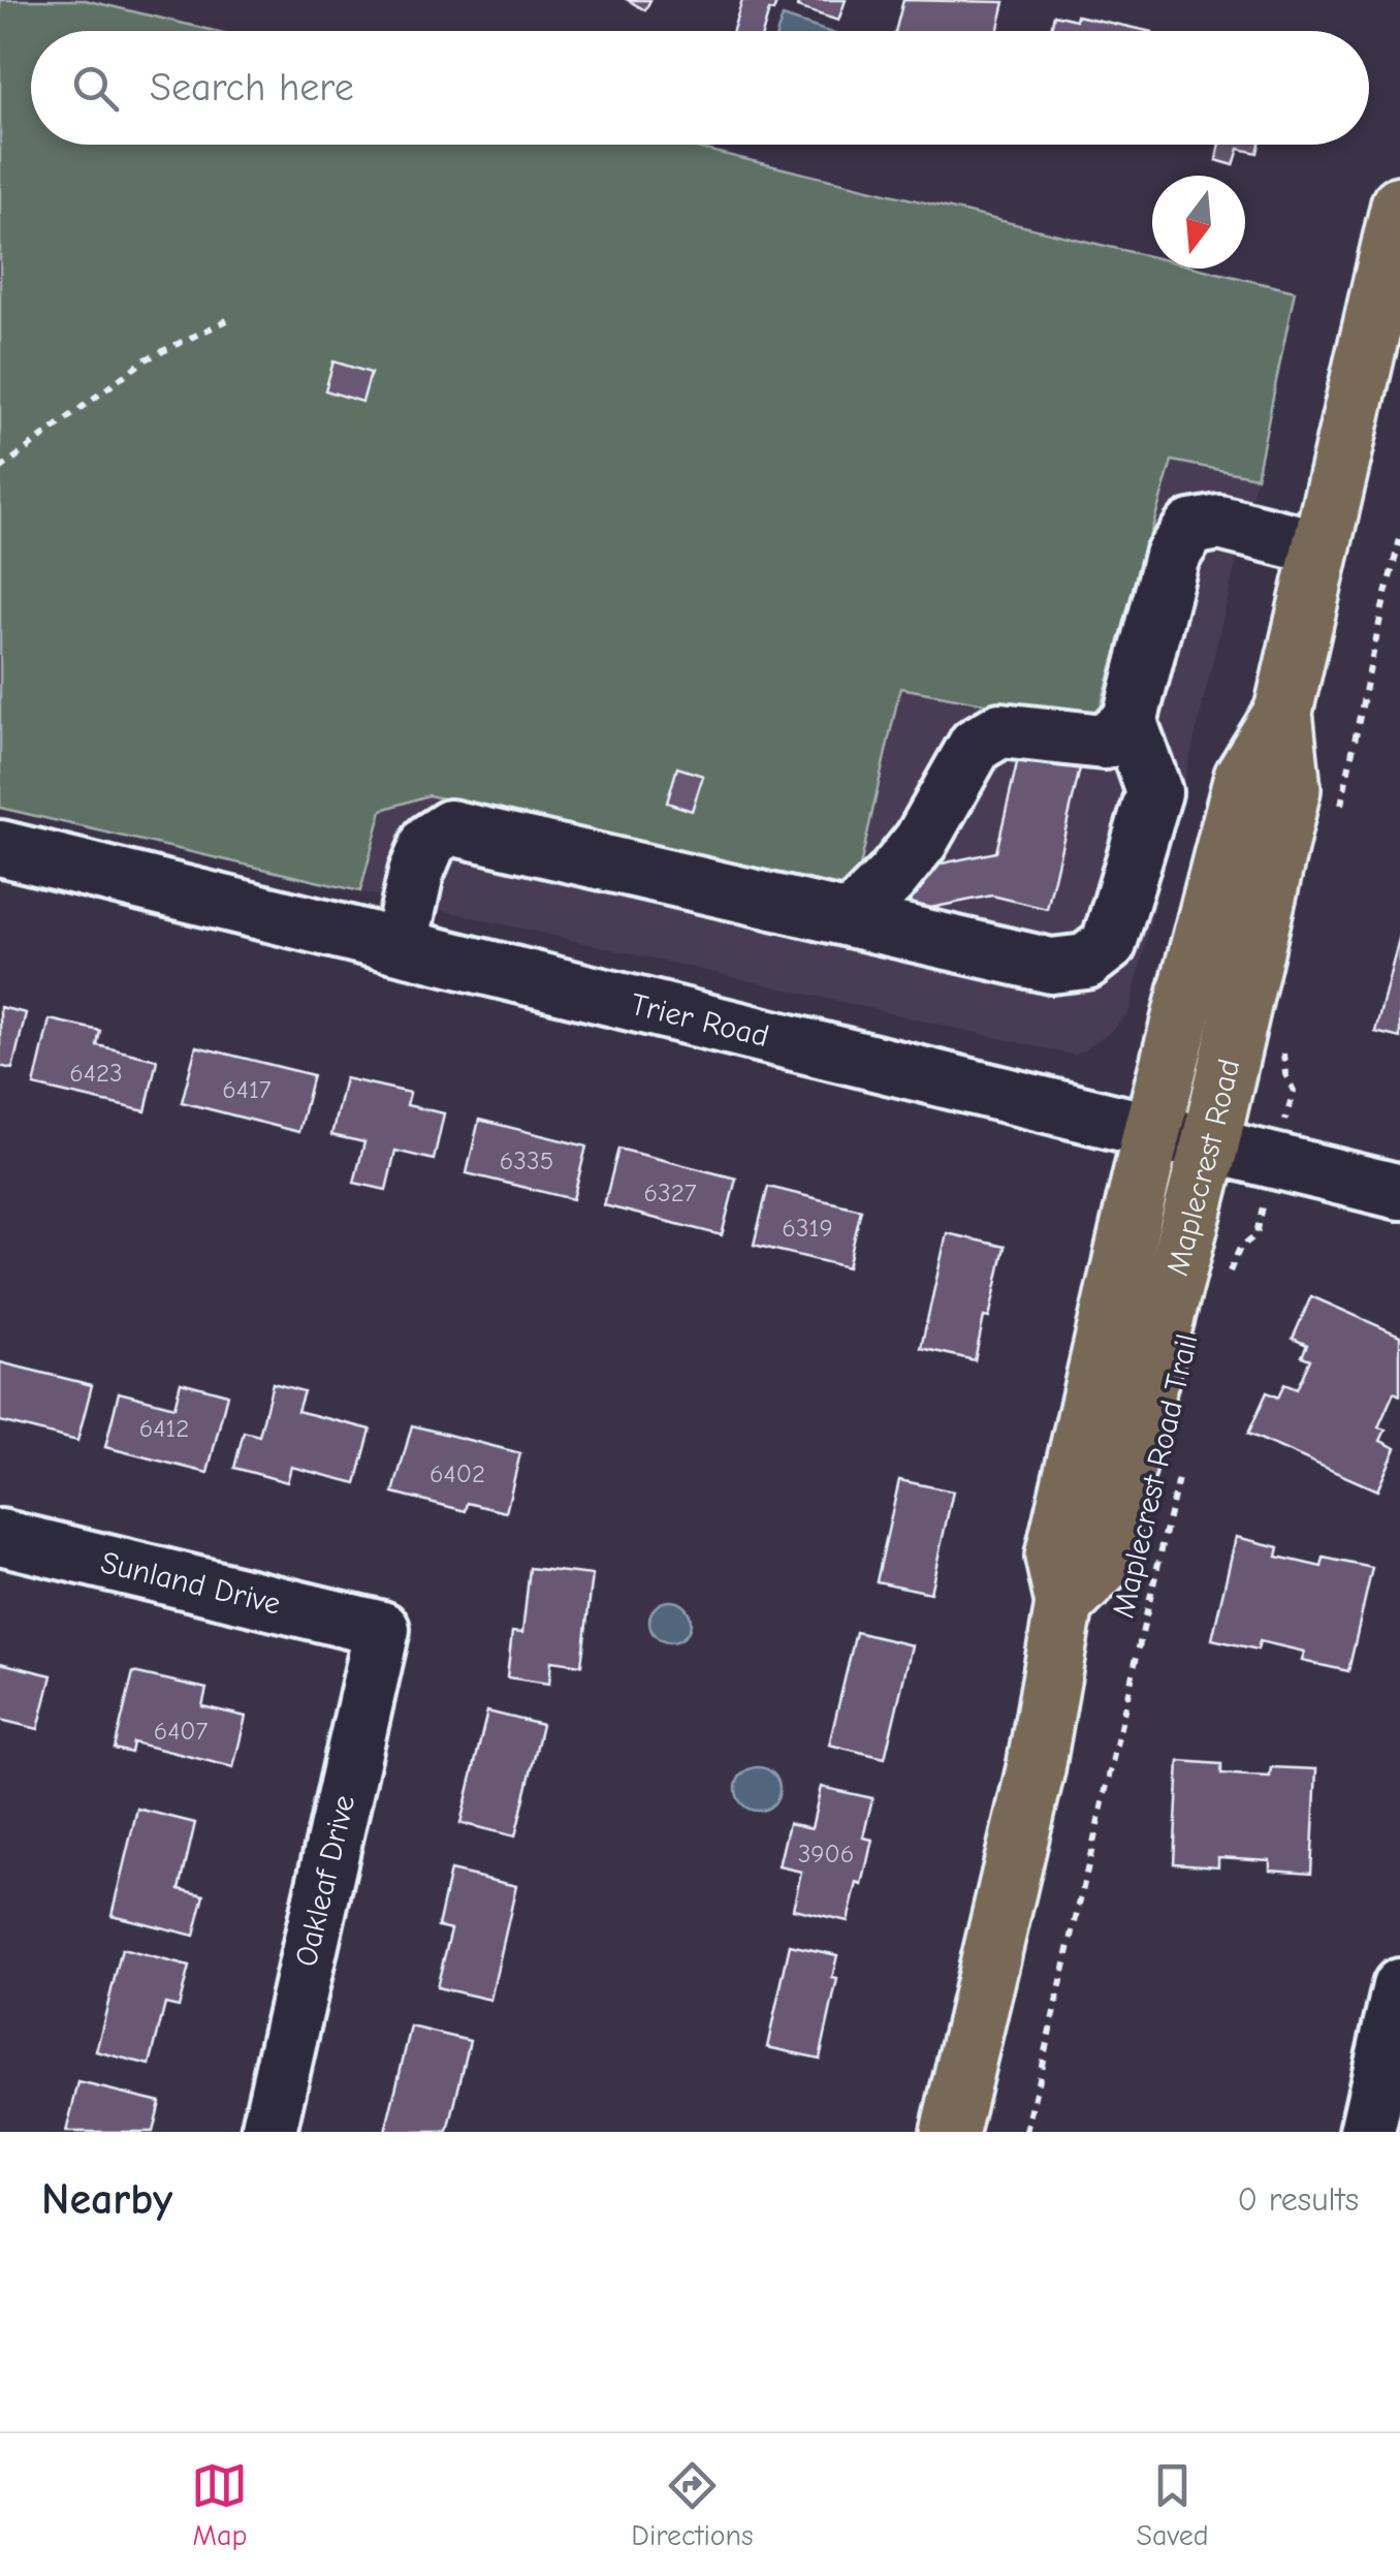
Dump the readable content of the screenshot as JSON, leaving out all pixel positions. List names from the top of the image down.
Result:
{
  "streets": {
    "main road": ["Maplecrest Road"],
    "street": ["Trier Road", "Sunland Drive", "Oakleaf Drive"],
    "path": ["Maplecrest Road Trail"]
  },
  "crossings": [
    ["Trier Road", "Maplecrest Road"],
    ["Sunland Drive", "Oakleaf Drive"]
  ],
  "house_numbers": [
    "6423",
    "6417",
    "6335",
    "6327",
    "6319",
    "6412",
    "6402",
    "6407",
    "3906"
  ],
  "north": "bottom",
  "page": {
    "search": "Search here",
    "heading": ["Nearby", "0 results"],
    "nav": ["Map", "Directions", "Saved"]
  }
}
